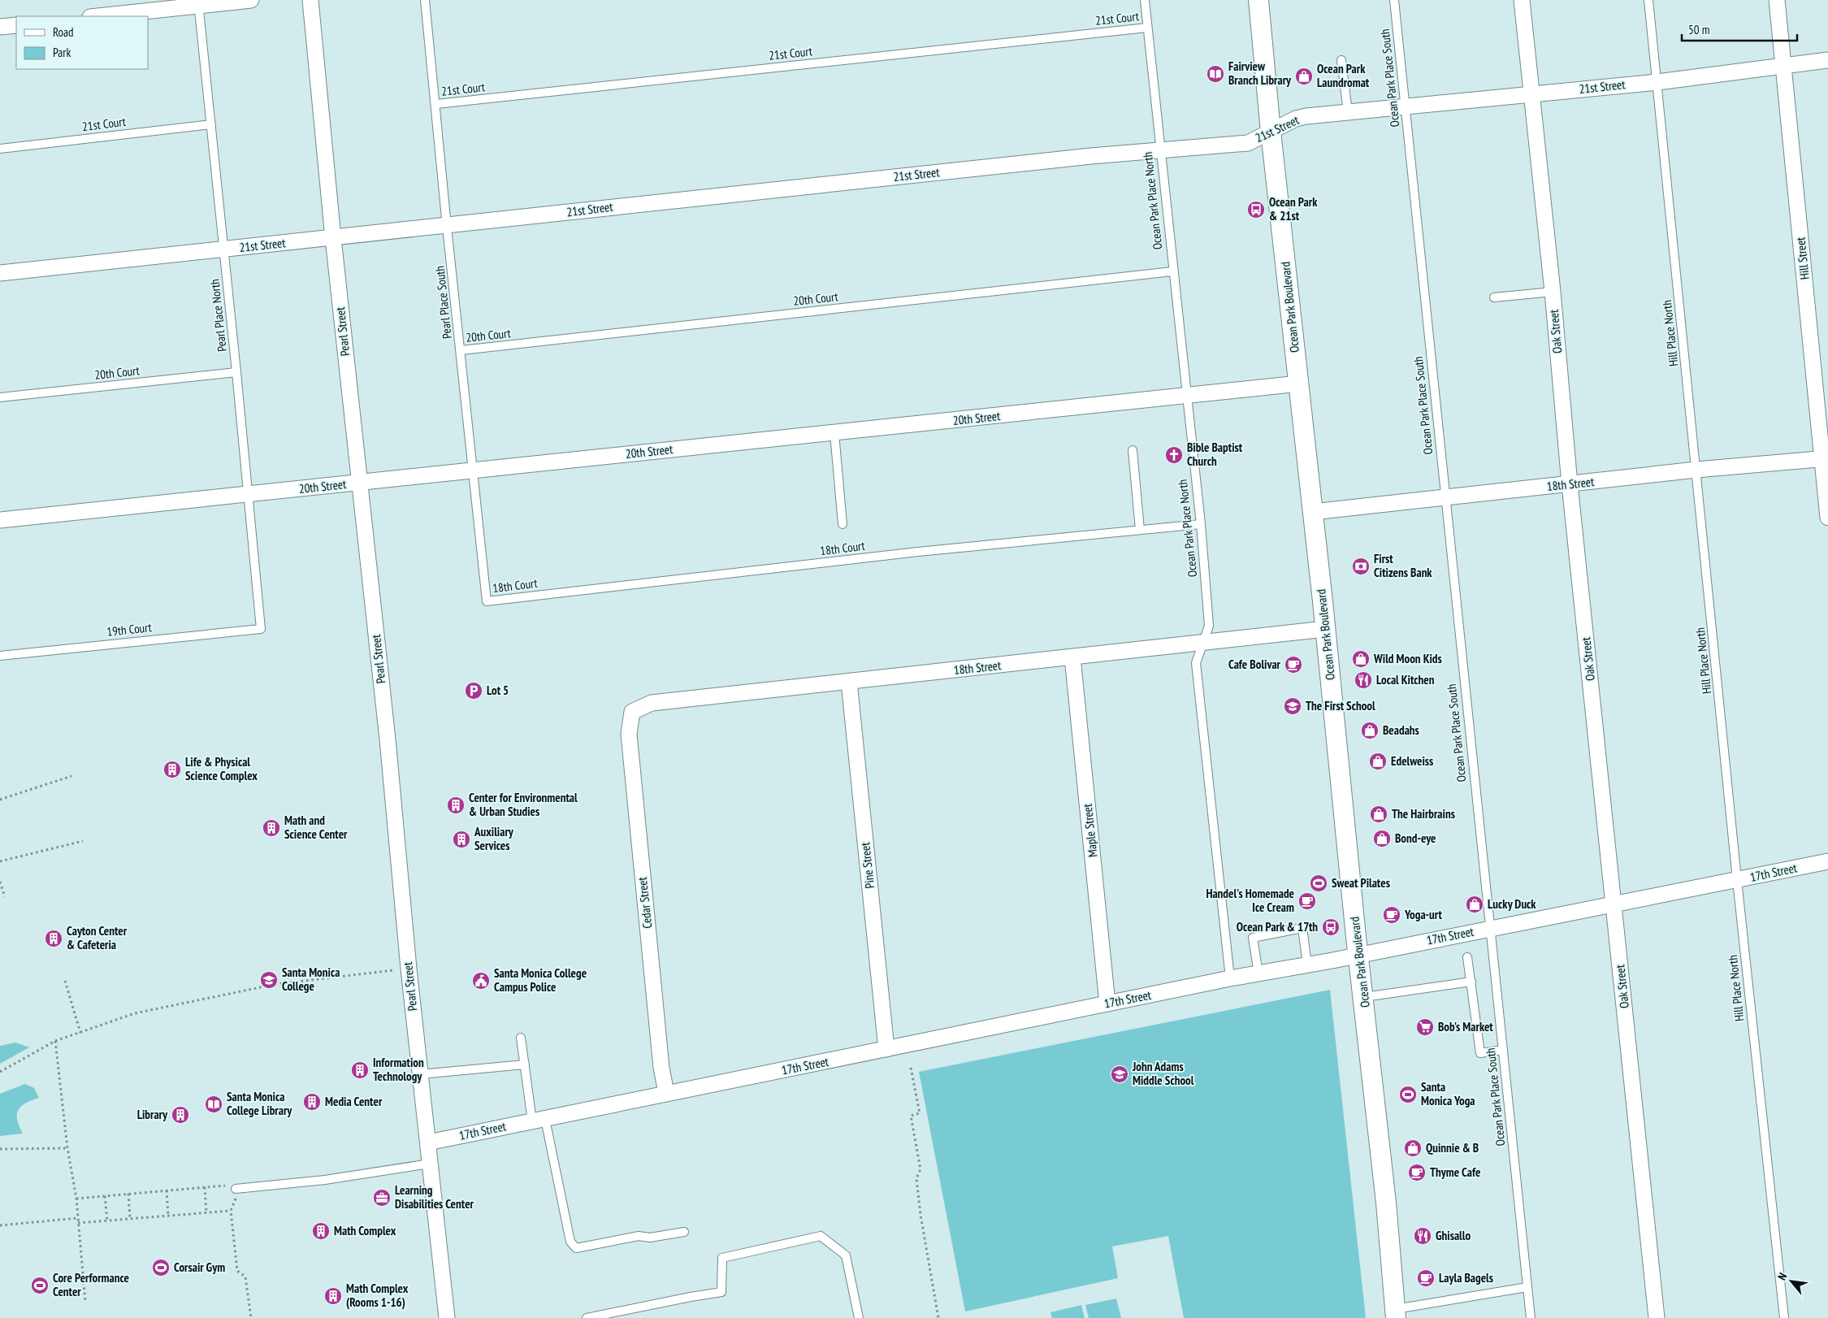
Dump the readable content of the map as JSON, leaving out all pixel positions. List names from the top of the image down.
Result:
{
  "streets": {
    "street": [
      "21st Street",
      "Hill Street",
      "Ocean Park Boulevard",
      "Pearl Street",
      "Oak Street",
      "20th Street",
      "18th Street",
      "Maple Street",
      "Pine Street",
      "17th Street",
      "Cedar Street"
    ],
    "lane": [
      "21st Court",
      "Ocean Park Place South",
      "Ocean Park Place North",
      "20th Court",
      "Pearl Place South",
      "Pearl Place North",
      "Hill Place North",
      "18th Court",
      "19th Court"
    ]
  },
  "crossings": [
    ["21st Court", "Ocean Park Place North"],
    ["21st Court", "Pearl Place South"],
    ["21st Court", "Pearl Place North"],
    ["Ocean Park Place South", "21st Street"],
    ["Ocean Park Place South", "18th Street"],
    ["Ocean Park Place South", "17th Street"],
    ["21st Street", "Ocean Park Place North"],
    ["21st Street", "Hill Street"],
    ["21st Street", "Pearl Place South"],
    ["21st Street", "Ocean Park Boulevard"],
    ["21st Street", "Pearl Place North"],
    ["21st Street", "Pearl Street"],
    ["21st Street", "Oak Street"],
    ["21st Street", "Hill Place North"],
    ["Ocean Park Place North", "20th Court"],
    ["Ocean Park Place North", "20th Street"],
    ["Ocean Park Place North", "18th Street"],
    ["Ocean Park Place North", "18th Court"],
    ["Ocean Park Place North", "17th Street"],
    ["Hill Street", "18th Street"],
    ["20th Court", "Pearl Place South"],
    ["20th Court", "Pearl Place North"],
    ["Pearl Place South", "20th Street"],
    ["Pearl Place South", "18th Court"],
    ["Ocean Park Boulevard", "20th Street"],
    ["Ocean Park Boulevard", "18th Street"],
    ["Ocean Park Boulevard", "17th Street"],
    ["Pearl Place North", "20th Street"],
    ["Pearl Place North", "19th Court"],
    ["Pearl Street", "20th Street"],
    ["Pearl Street", "17th Street"],
    ["Oak Street", "18th Street"],
    ["Oak Street", "17th Street"],
    ["Hill Place North", "18th Street"],
    ["Hill Place North", "17th Street"],
    ["18th Street", "Maple Street"],
    ["18th Street", "Pine Street"],
    ["18th Street", "Cedar Street"],
    ["Maple Street", "17th Street"],
    ["Pine Street", "17th Street"],
    ["17th Street", "Cedar Street"]
  ],
  "places": {
    "library": ["Fairview Branch Library", "Santa Monica College Library"],
    "shop": [
      "Ocean Park Laundromat",
      "Wild Moon Kids",
      "Beadahs",
      "Edelweiss",
      "The Hairbrains",
      "Bond-eye",
      "Lucky Duck",
      "Quinnie & B"
    ],
    "bus stop": ["Ocean Park & 21st", "Ocean Park & 17th"],
    "church": ["Bible Baptist Church"],
    "bank": ["First Citizens Bank"],
    "cafe": [
      "Cafe Bolivar",
      "Handel's Homemade Ice Cream",
      "Yoga-urt",
      "Thyme Cafe",
      "Layla Bagels"
    ],
    "restaurant": ["Local Kitchen", "Ghisallo"],
    "parking": ["Lot 5"],
    "school or university": ["The First School", "Santa Monica College", "John Adams Middle School"],
    "building": [
      "Life & Physical Science Complex",
      "Center for Environmental & Urban Studies",
      "Math and Science Center",
      "Auxiliary Services",
      "Cayton Center & Cafeteria",
      "Information Technology",
      "Media Center",
      "Library",
      "Math Complex",
      "Math Complex (Rooms 1-16)"
    ],
    "sports": [
      "Sweat Pilates",
      "Santa Monica Yoga",
      "Corsair Gym",
      "Core Performance Center"
    ],
    "public building": ["Santa Monica College Campus Police"],
    "supermarket": ["Bob's Market"],
    "office": ["Learning Disabilities Center"]
  },
  "legend": ["Road", "Park"],
  "scale_bar": "50 m",
  "north": "top left"
}
